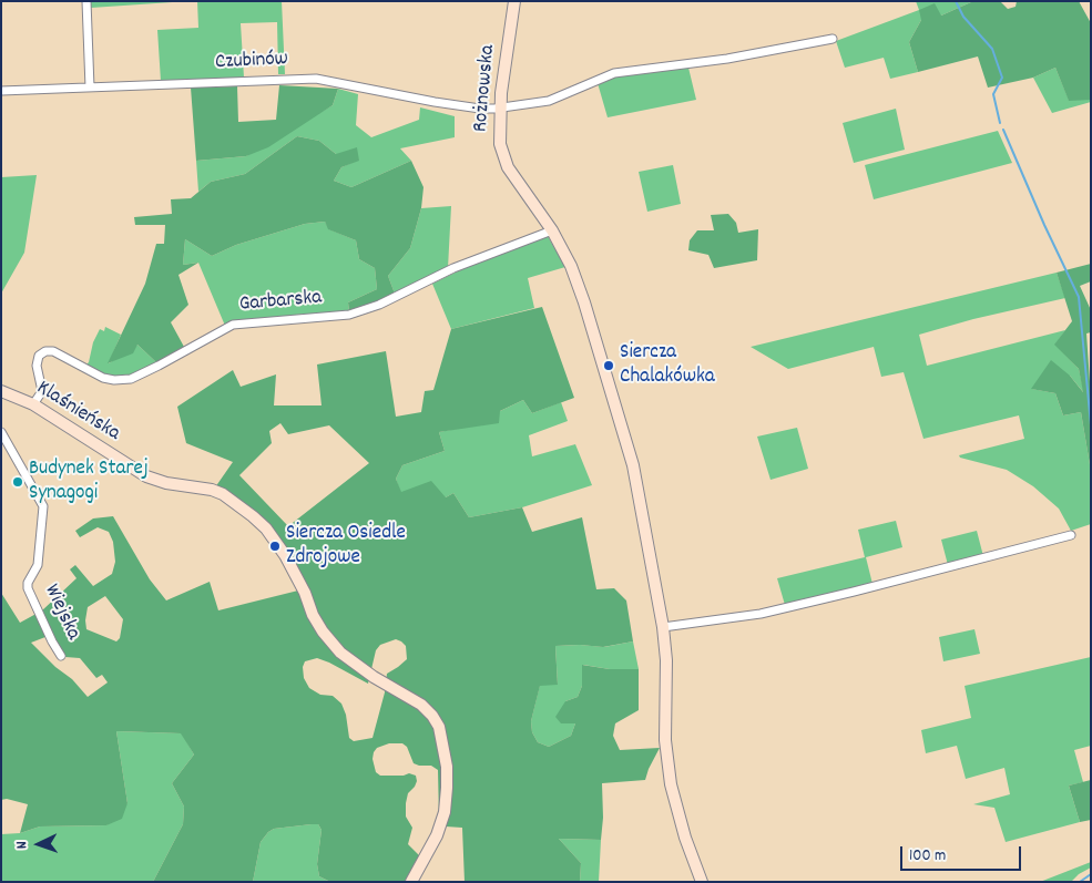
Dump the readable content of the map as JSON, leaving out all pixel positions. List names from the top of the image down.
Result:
{
  "streets": {
    "street": [
      "Czubinów",
      "Rożnowska",
      "Garbarska",
      "Klaśnieńska",
      "Wiejska"
    ]
  },
  "crossings": [
    ["Czubinów", "Rożnowska"],
    ["Rożnowska", "Garbarska"],
    ["Garbarska", "Klaśnieńska"]
  ],
  "places": ["Siercza Chalakówka", "Budynek Starej Synagogi", "Siercza Osiedle Zdrojowe"],
  "scale_bar": "100 m",
  "north": "left"
}
